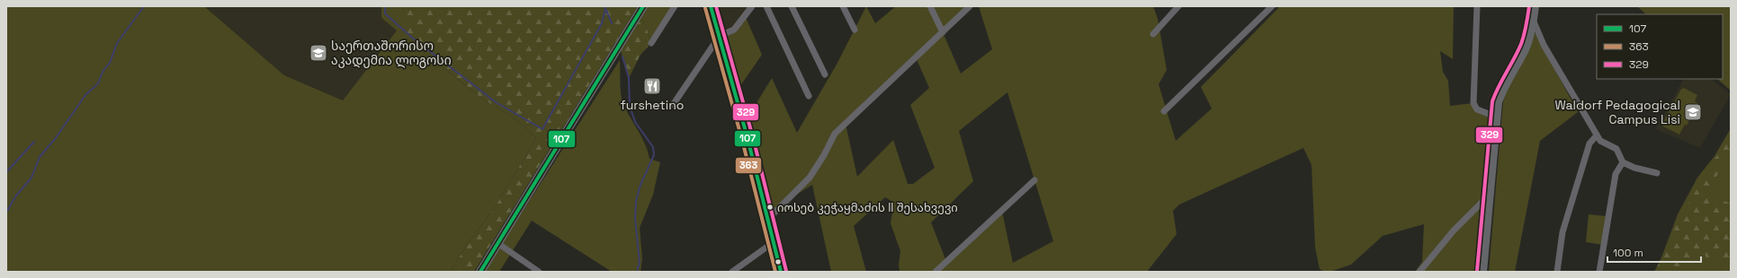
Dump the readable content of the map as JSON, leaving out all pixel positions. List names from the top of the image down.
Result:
{
  "places": {
    "school or university": ["საერთაშორისო აკადემია ლოგოსი", "Waldorf Pedagogical Campus Lisi"],
    "restaurant": ["furshetino"],
    "other": ["იოსებ კეჭაყმაძის II შესახვევი"]
  },
  "lines": ["transit line 107", "transit line 329", "transit line 363"],
  "legend": ["107", "363", "329"],
  "scale_bar": "100 m"
}
